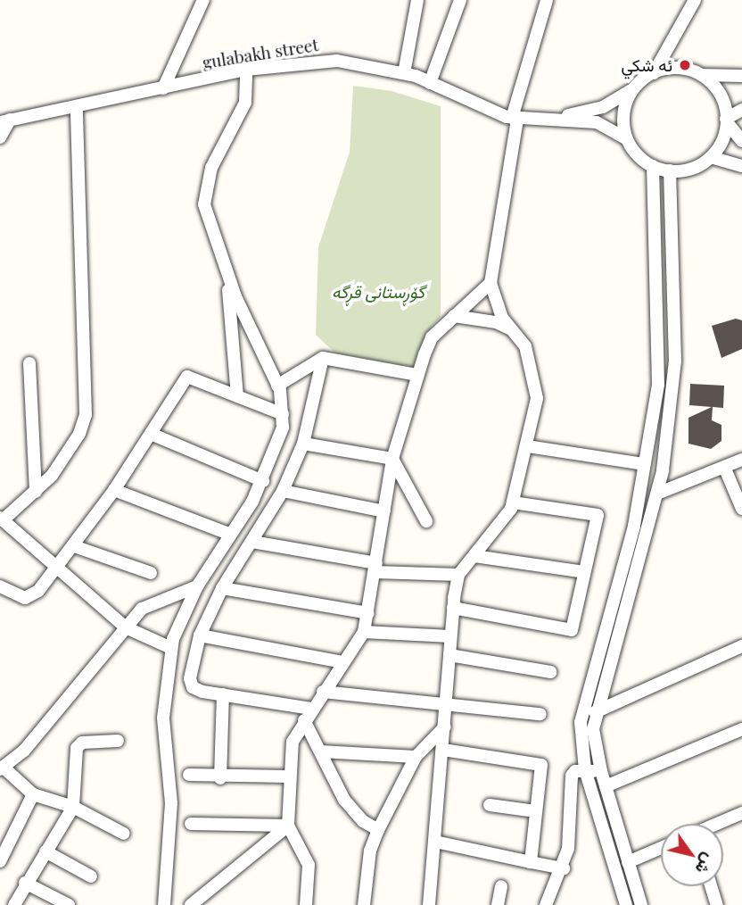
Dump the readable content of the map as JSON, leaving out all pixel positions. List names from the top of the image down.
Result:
{
  "streets": {
    "street": ["gulabakh street"]
  },
  "parks": ["گۆڕستانی قڕگە"],
  "places": ["ئه شكي"],
  "north": "bottom right"
}
